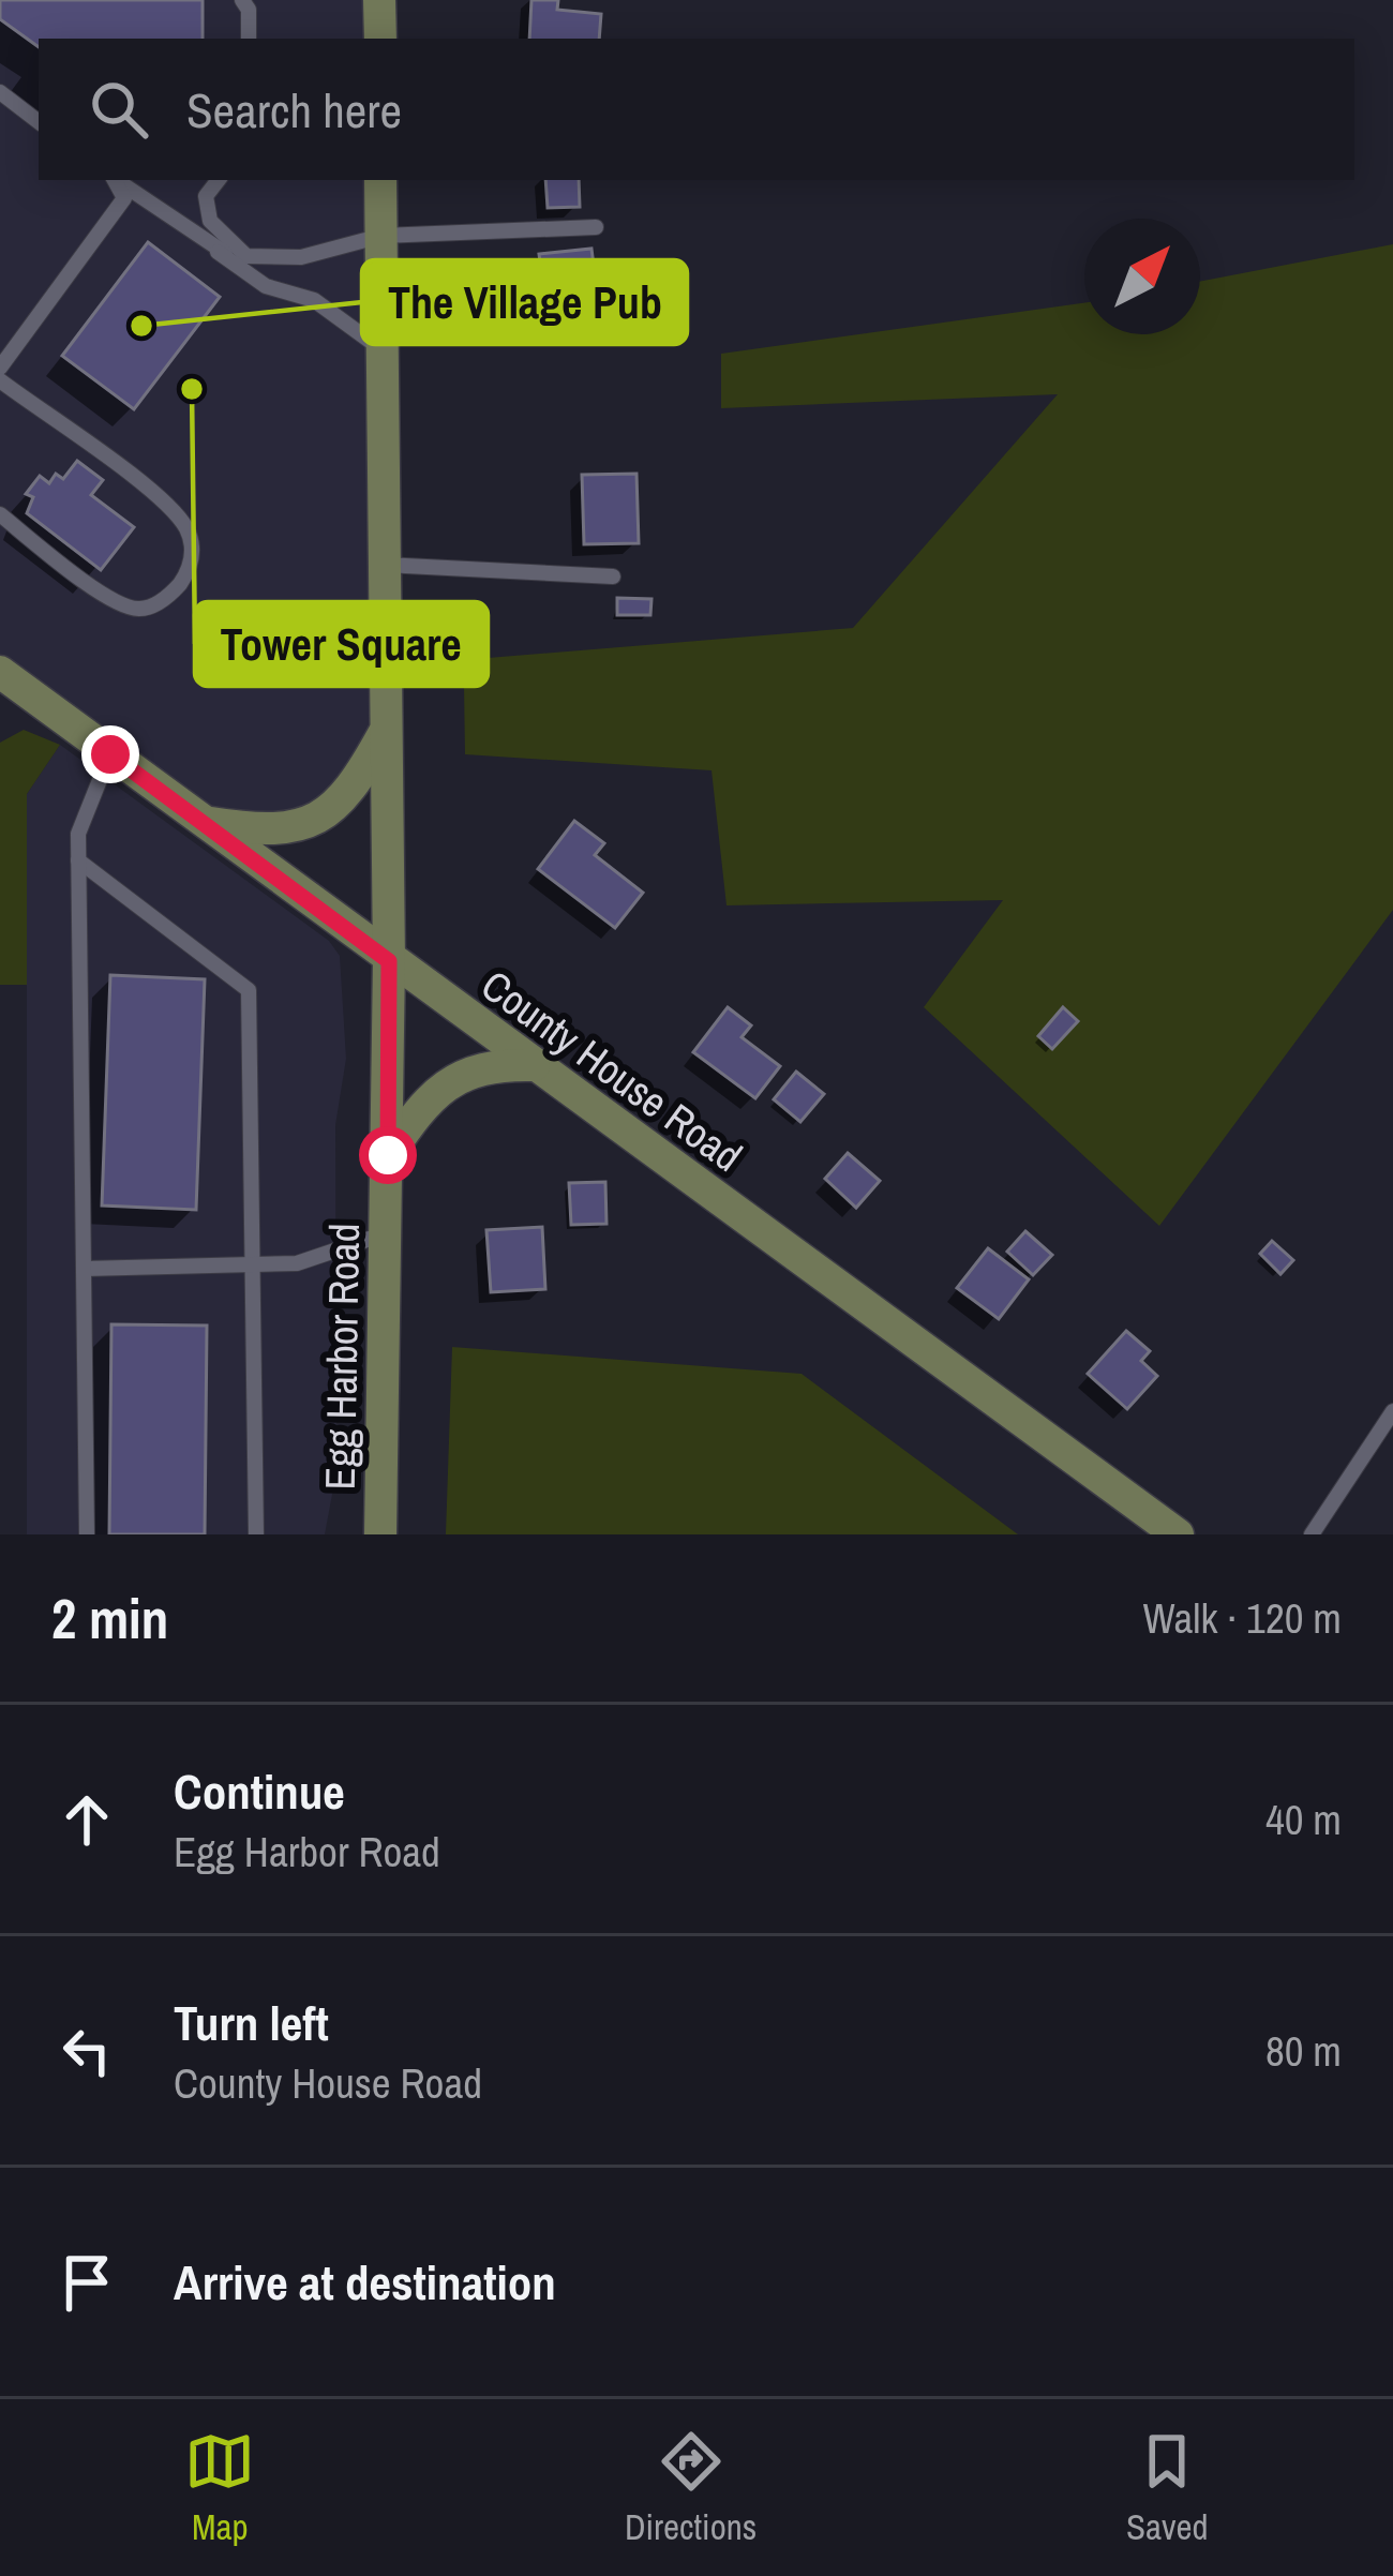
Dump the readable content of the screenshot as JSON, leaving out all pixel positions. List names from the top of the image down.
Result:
{
  "streets": {
    "main road": ["County House Road", "Egg Harbor Road"]
  },
  "crossings": [
    ["County House Road", "Egg Harbor Road"]
  ],
  "places": ["The Village Pub", "Tower Square"],
  "north": "top right",
  "page": {
    "search": "Search here",
    "heading": ["2 min", "Walk · 120 m"],
    "list": [
      ["Continue", "Egg Harbor Road", "40 m"],
      ["Turn left", "County House Road", "80 m"],
      "Arrive at destination"
    ],
    "nav": ["Map", "Directions", "Saved"]
  }
}
